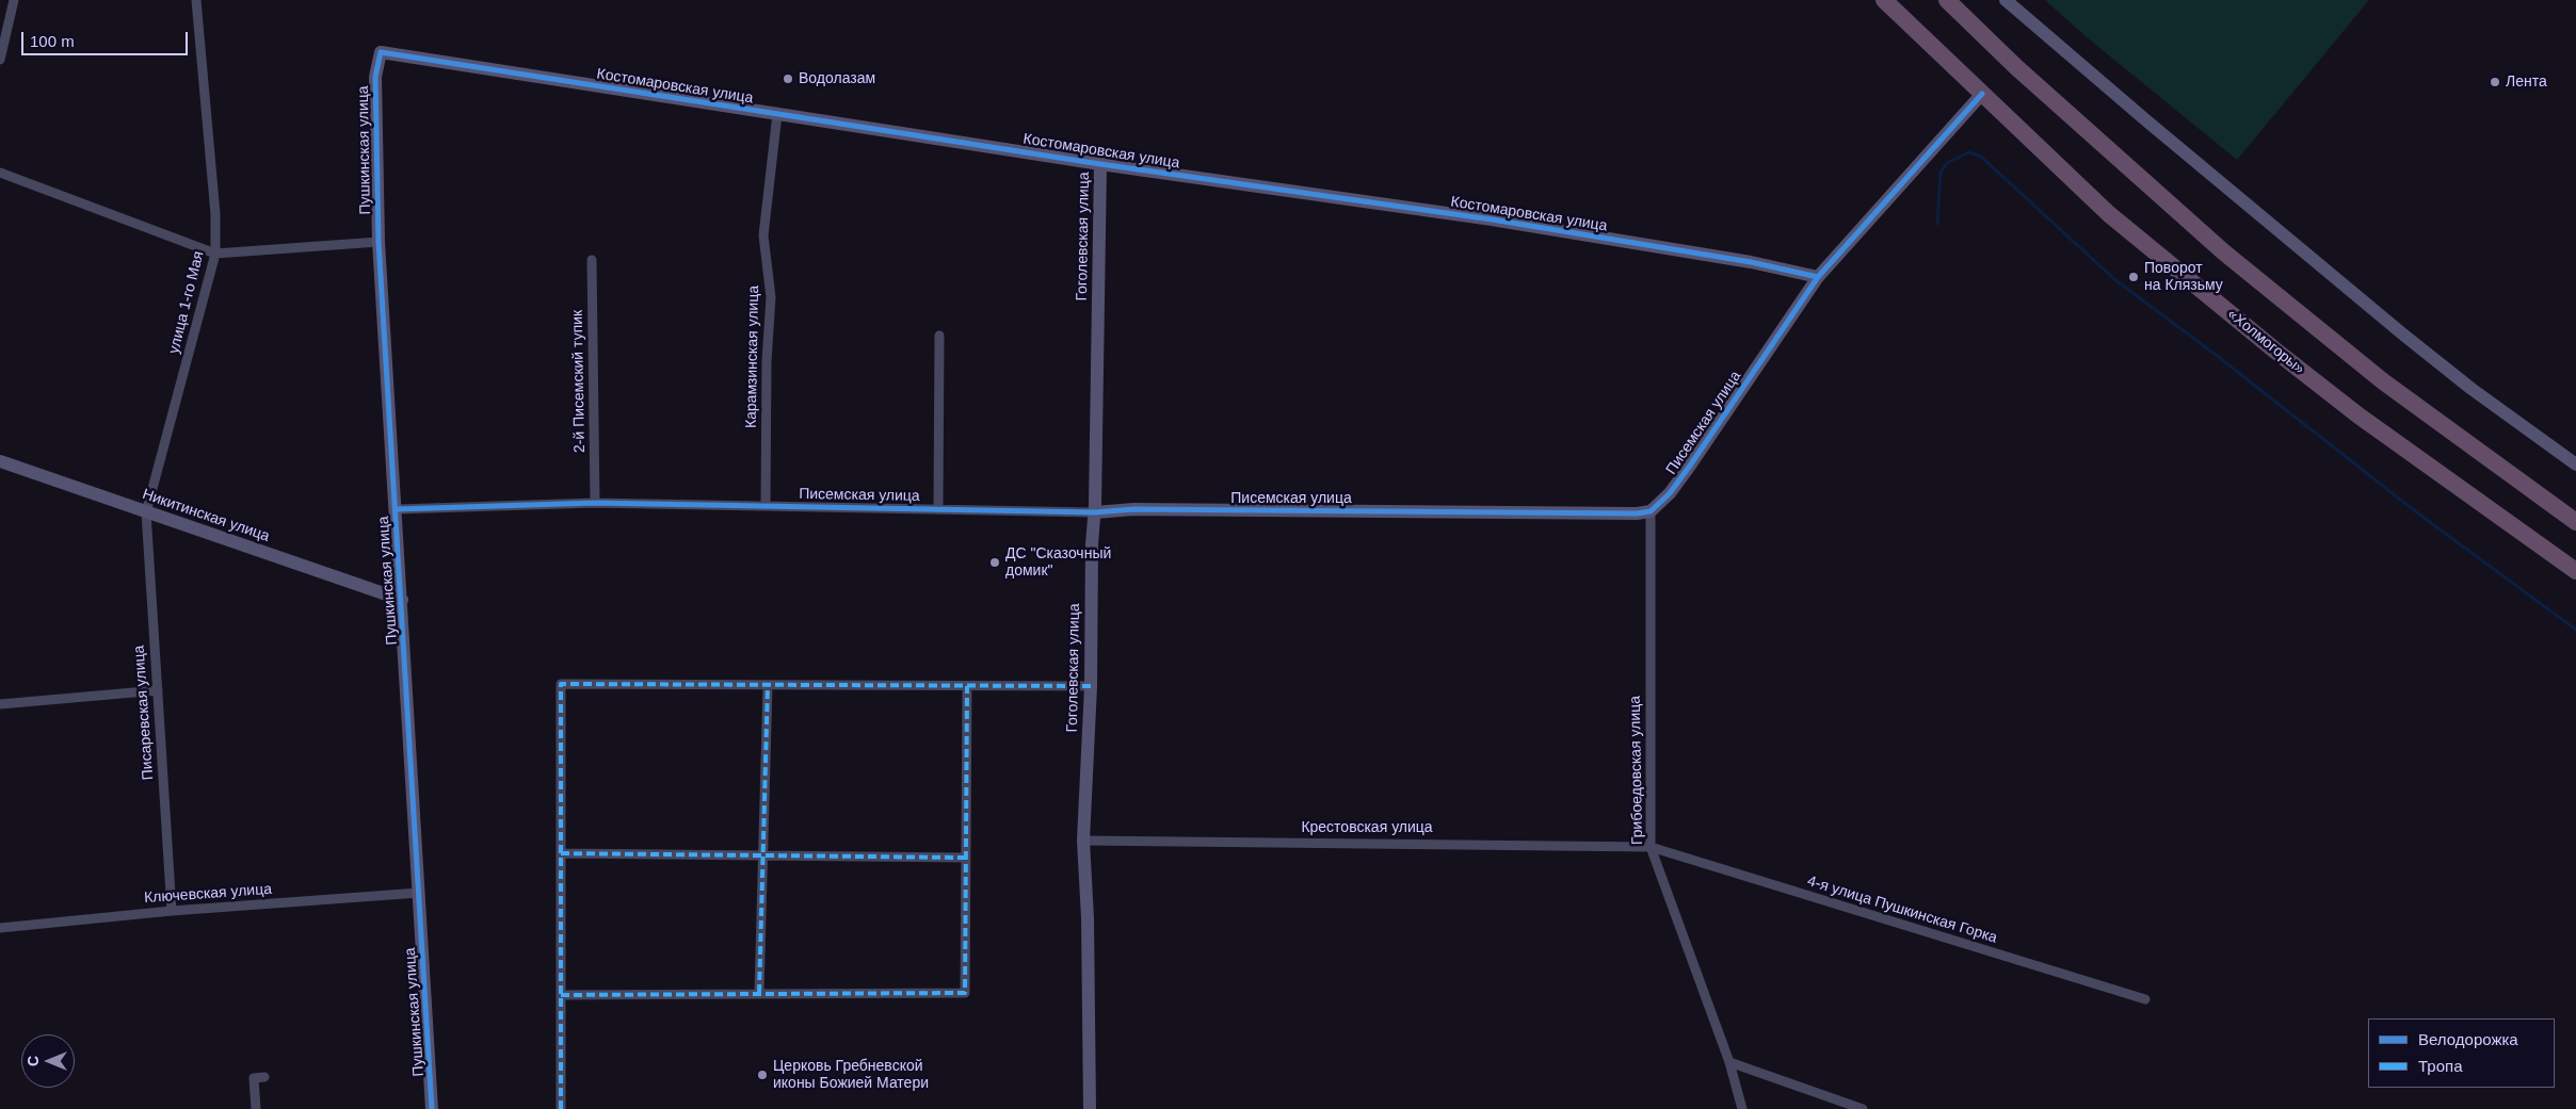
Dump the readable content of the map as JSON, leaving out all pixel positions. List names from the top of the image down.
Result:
{
  "streets": {
    "highway": ["«Холмогоры»"],
    "street": [
      "Костомаровская улица",
      "Пушкинская улица",
      "Гоголевская улица",
      "улица 1-го Мая",
      "Карамзинская улица",
      "2-й Писемский тупик",
      "Писемская улица",
      "Никитинская улица",
      "Писаревская улица",
      "Грибоедовская улица",
      "Крестовская улица",
      "Ключевская улица",
      "4-я улица Пушкинская Горка"
    ]
  },
  "crossings": [
    ["Костомаровская улица", "Пушкинская улица"],
    ["Костомаровская улица", "Гоголевская улица"],
    ["Костомаровская улица", "Карамзинская улица"],
    ["Костомаровская улица", "Писемская улица"],
    ["Пушкинская улица", "Писемская улица"],
    ["Пушкинская улица", "Никитинская улица"],
    ["Пушкинская улица", "Ключевская улица"],
    ["Гоголевская улица", "Писемская улица"],
    ["Гоголевская улица", "Крестовская улица"],
    ["улица 1-го Мая", "Никитинская улица"],
    ["улица 1-го Мая", "Писаревская улица"],
    ["«Холмогоры»", "Писемская улица"],
    ["Карамзинская улица", "Писемская улица"],
    ["2-й Писемский тупик", "Писемская улица"],
    ["Писемская улица", "Грибоедовская улица"],
    ["Никитинская улица", "Писаревская улица"],
    ["Писаревская улица", "Ключевская улица"],
    ["Грибоедовская улица", "Крестовская улица"],
    ["Грибоедовская улица", "4-я улица Пушкинская Горка"],
    ["Крестовская улица", "4-я улица Пушкинская Горка"]
  ],
  "places": [
    "Водолазам",
    "Лента",
    "Поворот на Клязьму",
    "ДС \"Сказочный домик\"",
    "Церковь Гребневской иконы Божией Матери"
  ],
  "legend": ["Велодорожка", "Тропа"],
  "scale_bar": "100 m",
  "north": "left"
}
